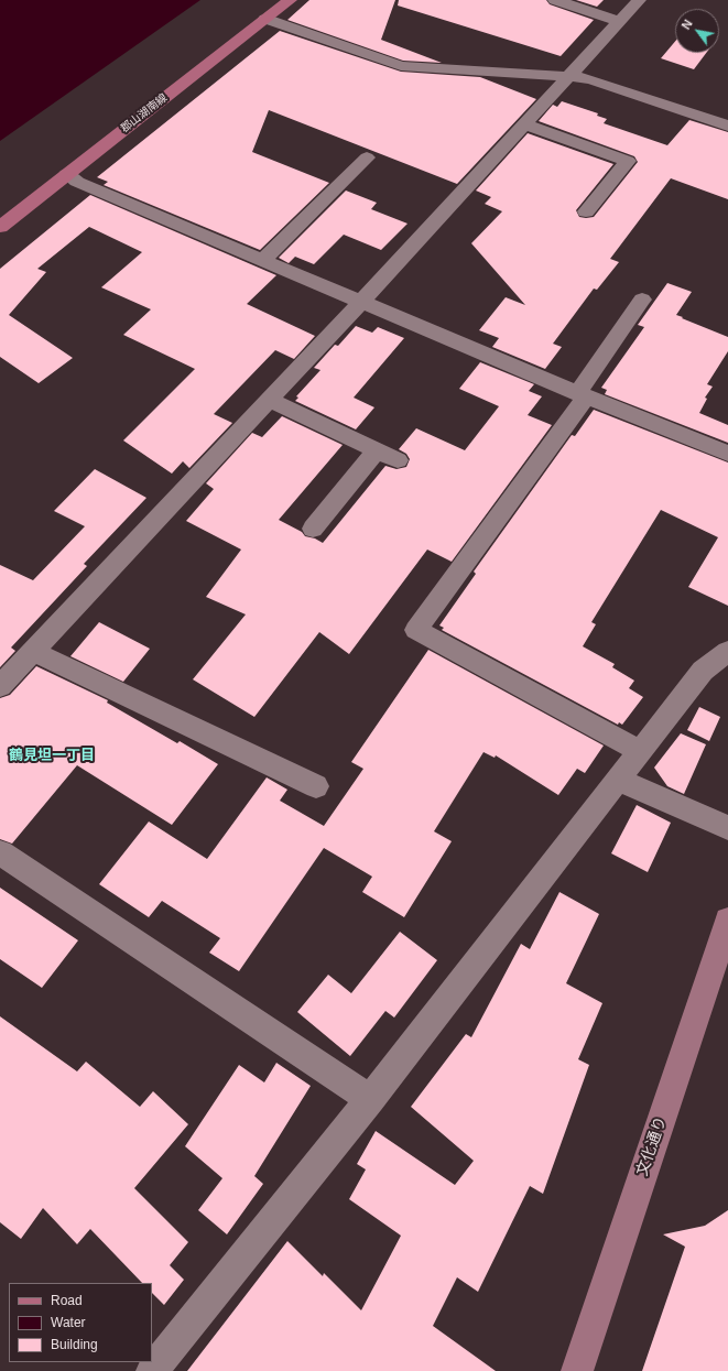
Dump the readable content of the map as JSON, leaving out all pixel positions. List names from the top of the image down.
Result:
{
  "streets": {
    "main road": ["郡山湖南線"],
    "street": ["文化通り"]
  },
  "districts": ["鶴見坦一丁目"],
  "legend": ["Road", "Water", "Building"],
  "north": "top left"
}
